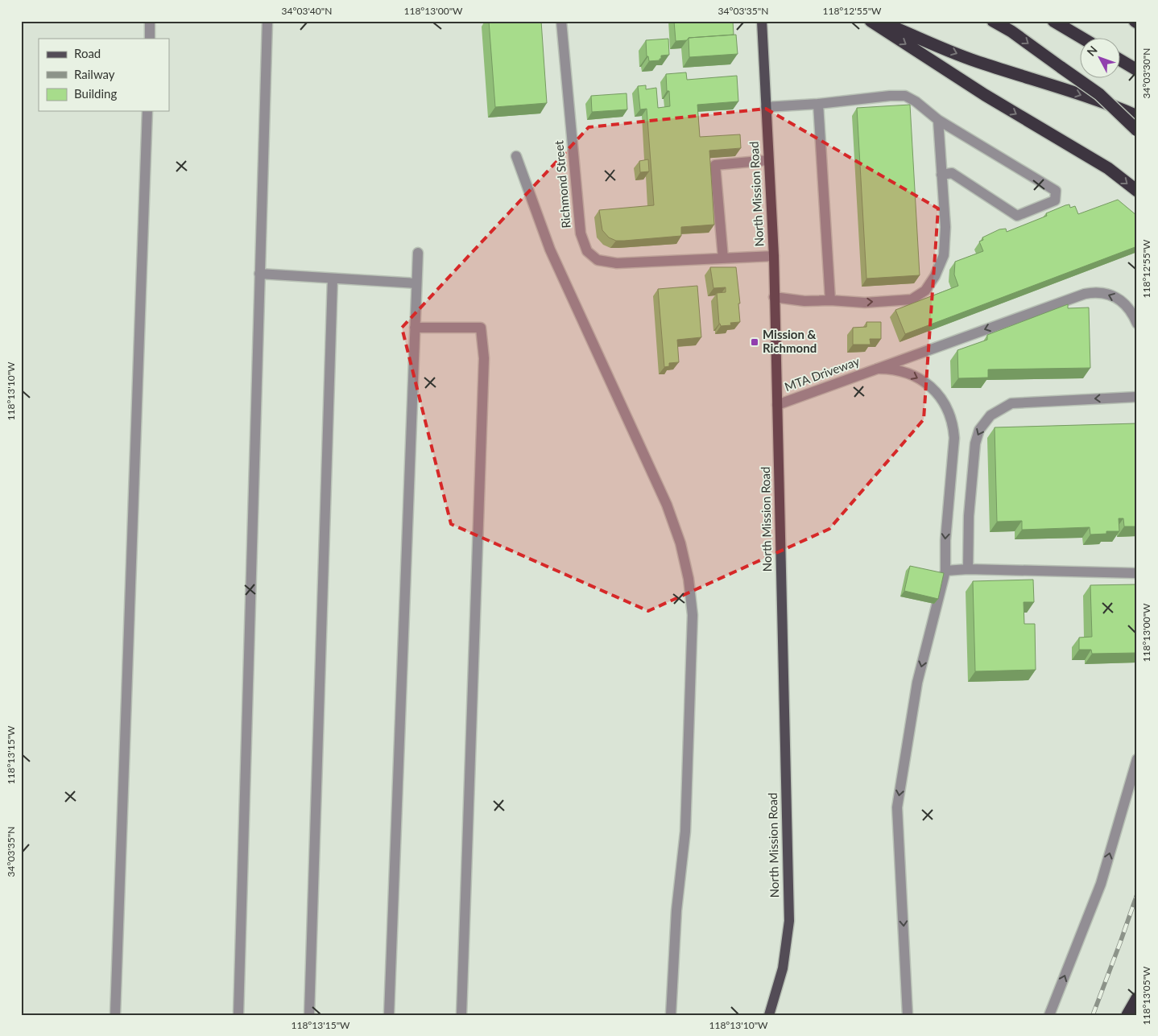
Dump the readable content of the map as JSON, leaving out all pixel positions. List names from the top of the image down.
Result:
{
  "streets": {
    "main road": ["North Mission Road"],
    "street": ["Richmond Street", "MTA Driveway"]
  },
  "crossings": [
    ["Richmond Street", "North Mission Road"],
    ["North Mission Road", "MTA Driveway"]
  ],
  "one_way": ["MTA Driveway"],
  "places": {
    "transit": ["Mission & Richmond"]
  },
  "legend": ["Road", "Railway", "Building"],
  "north": "top left",
  "coordinates": [
    "34°03'40\"N",
    "118°13'00\"W",
    "34°03'35\"N",
    "118°12'55\"W",
    "34°03'30\"N",
    "118°13'10\"W",
    "118°13'15\"W",
    "118°13'05\"W"
  ]
}
